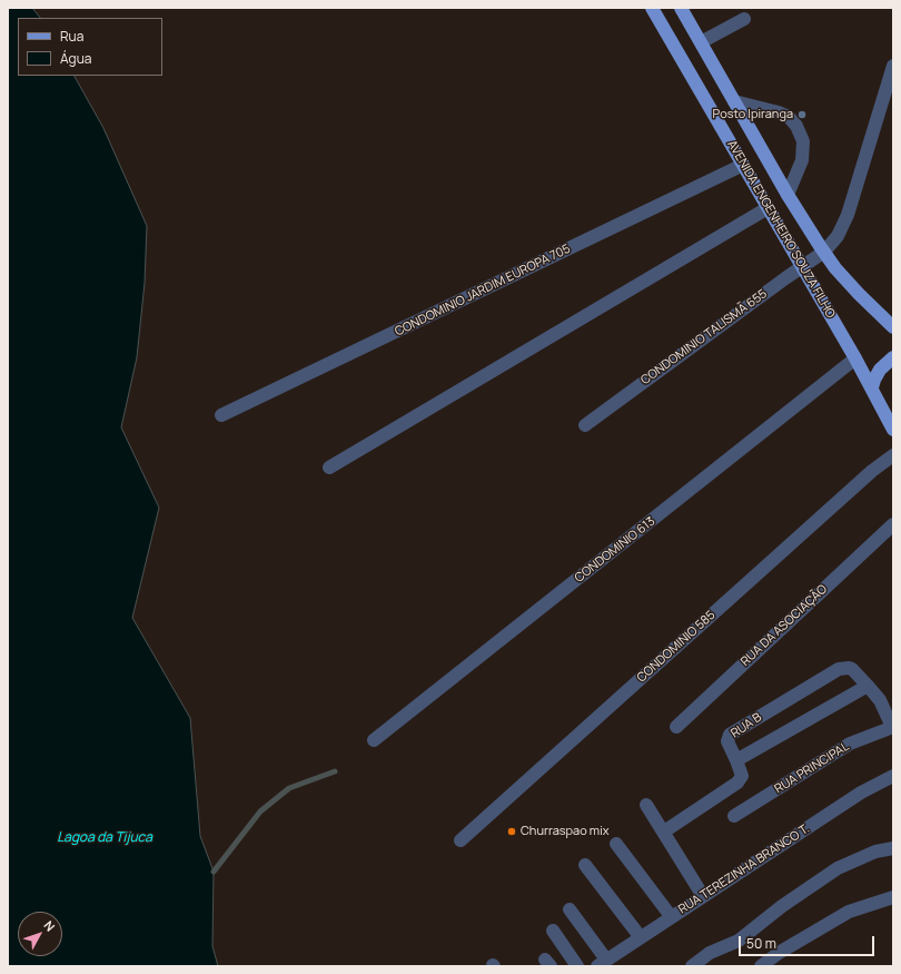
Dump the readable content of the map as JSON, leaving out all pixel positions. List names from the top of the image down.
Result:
{
  "streets": {
    "main road": ["AVENIDA ENGENHEIRO SOUZA FILHO"],
    "street": [
      "CONDOMINIO JARDIM EUROPA 705",
      "CONDOMINIO TALISMÃ 655",
      "CONDOMINIO 613",
      "RUA DA ASOCIAÇÃO",
      "CONDOMINIO 585",
      "RUA B",
      "RUA PRINCIPAL",
      "RUA TEREZINHA BRANCO T."
    ]
  },
  "crossings": [
    ["AVENIDA ENGENHEIRO SOUZA FILHO", "CONDOMINIO JARDIM EUROPA 705"],
    ["AVENIDA ENGENHEIRO SOUZA FILHO", "CONDOMINIO TALISMÃ 655"],
    ["AVENIDA ENGENHEIRO SOUZA FILHO", "CONDOMINIO 613"],
    ["RUA B", "RUA PRINCIPAL"]
  ],
  "water": ["Lagoa da Tijuca"],
  "places": ["Posto Ipiranga", "Churraspao mix"],
  "legend": ["Rua", "Água"],
  "scale_bar": "50 m",
  "north": "top right"
}
